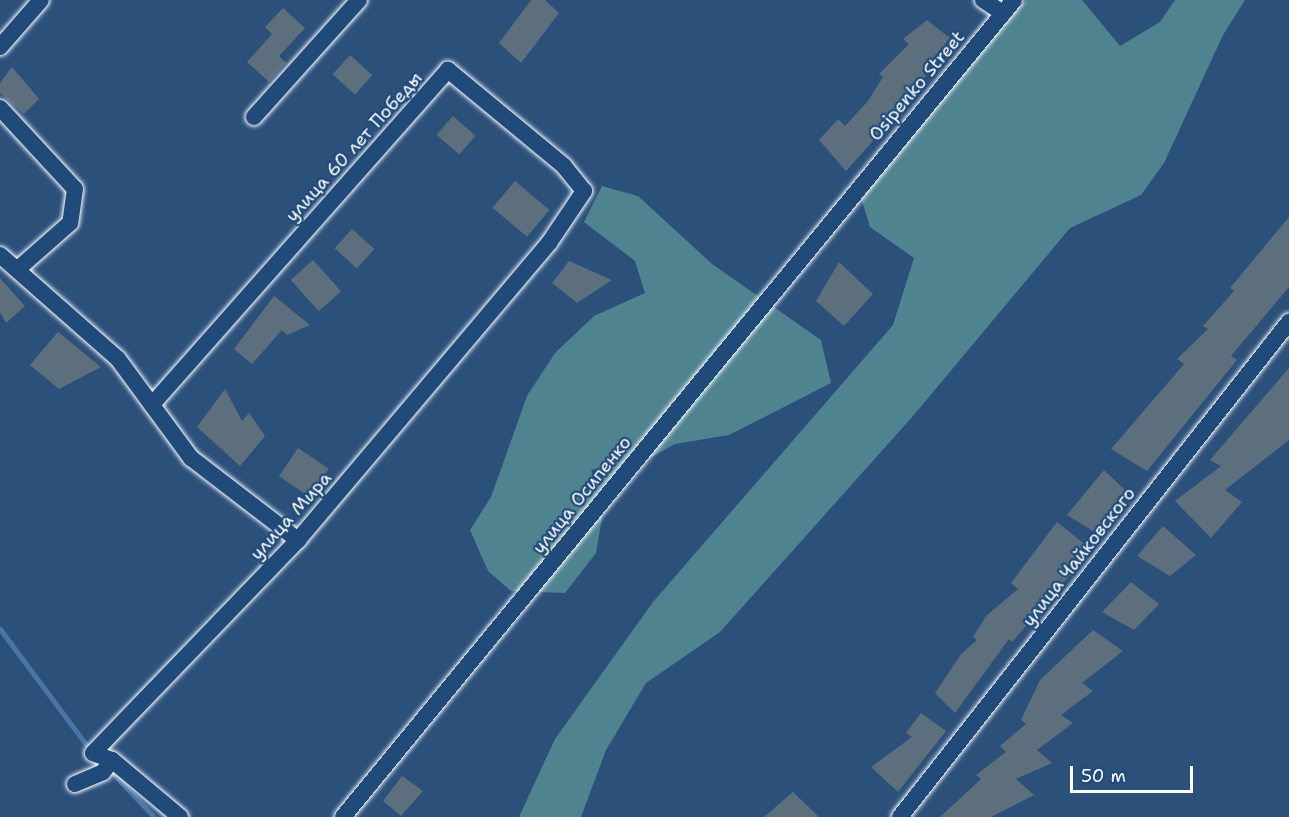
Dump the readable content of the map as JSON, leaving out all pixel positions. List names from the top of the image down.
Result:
{
  "streets": {
    "street": [
      "Osipenko Street",
      "улица 60 лет Победы",
      "улица Мира",
      "улица Чайковского"
    ]
  },
  "crossings": [
    ["улица 60 лет Победы", "улица Мира"]
  ],
  "scale_bar": "50 m"
}
